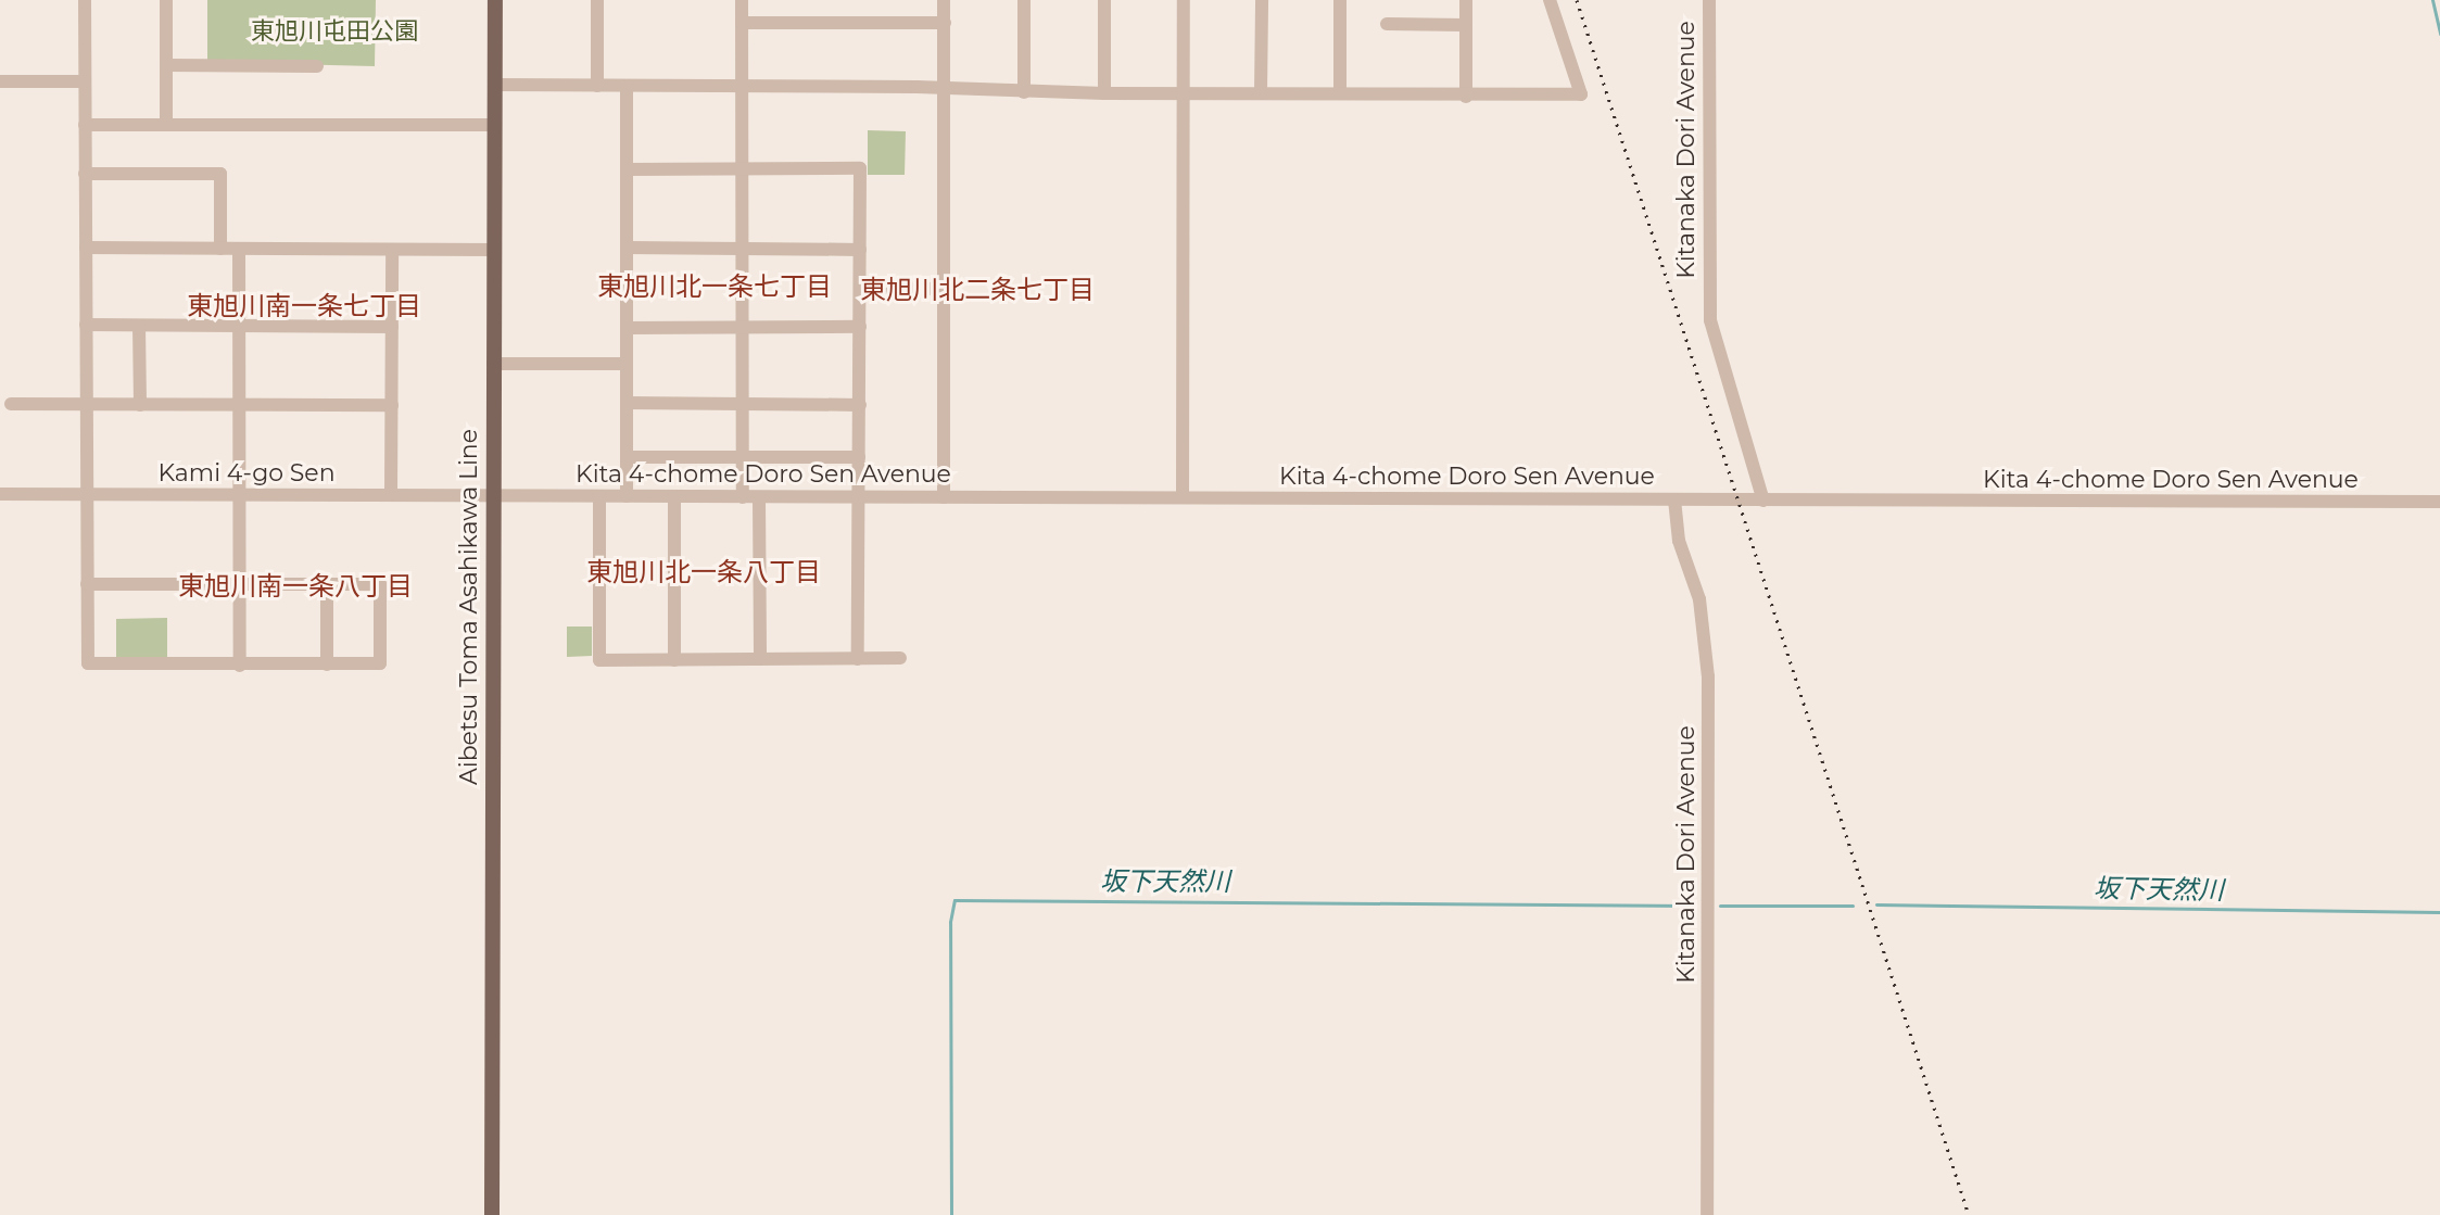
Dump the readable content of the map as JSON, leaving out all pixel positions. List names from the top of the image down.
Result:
{
  "streets": {
    "main road": ["Aibetsu Toma Asahikawa Line"],
    "street": ["Kitanaka Dori Avenue", "Kami 4-go Sen", "Kita 4-chome Doro Sen Avenue"]
  },
  "crossings": [
    ["Kitanaka Dori Avenue", "Kita 4-chome Doro Sen Avenue"],
    ["Kami 4-go Sen", "Kita 4-chome Doro Sen Avenue"],
    ["Kami 4-go Sen", "Aibetsu Toma Asahikawa Line"],
    ["Kita 4-chome Doro Sen Avenue", "Aibetsu Toma Asahikawa Line"]
  ],
  "districts": [
    "東旭川北一条七丁目",
    "東旭川北二条七丁目",
    "東旭川南一条七丁目",
    "東旭川北一条八丁目",
    "東旭川南一条八丁目"
  ],
  "water": ["坂下天然川"],
  "parks": ["東旭川屯田公園"]
}
